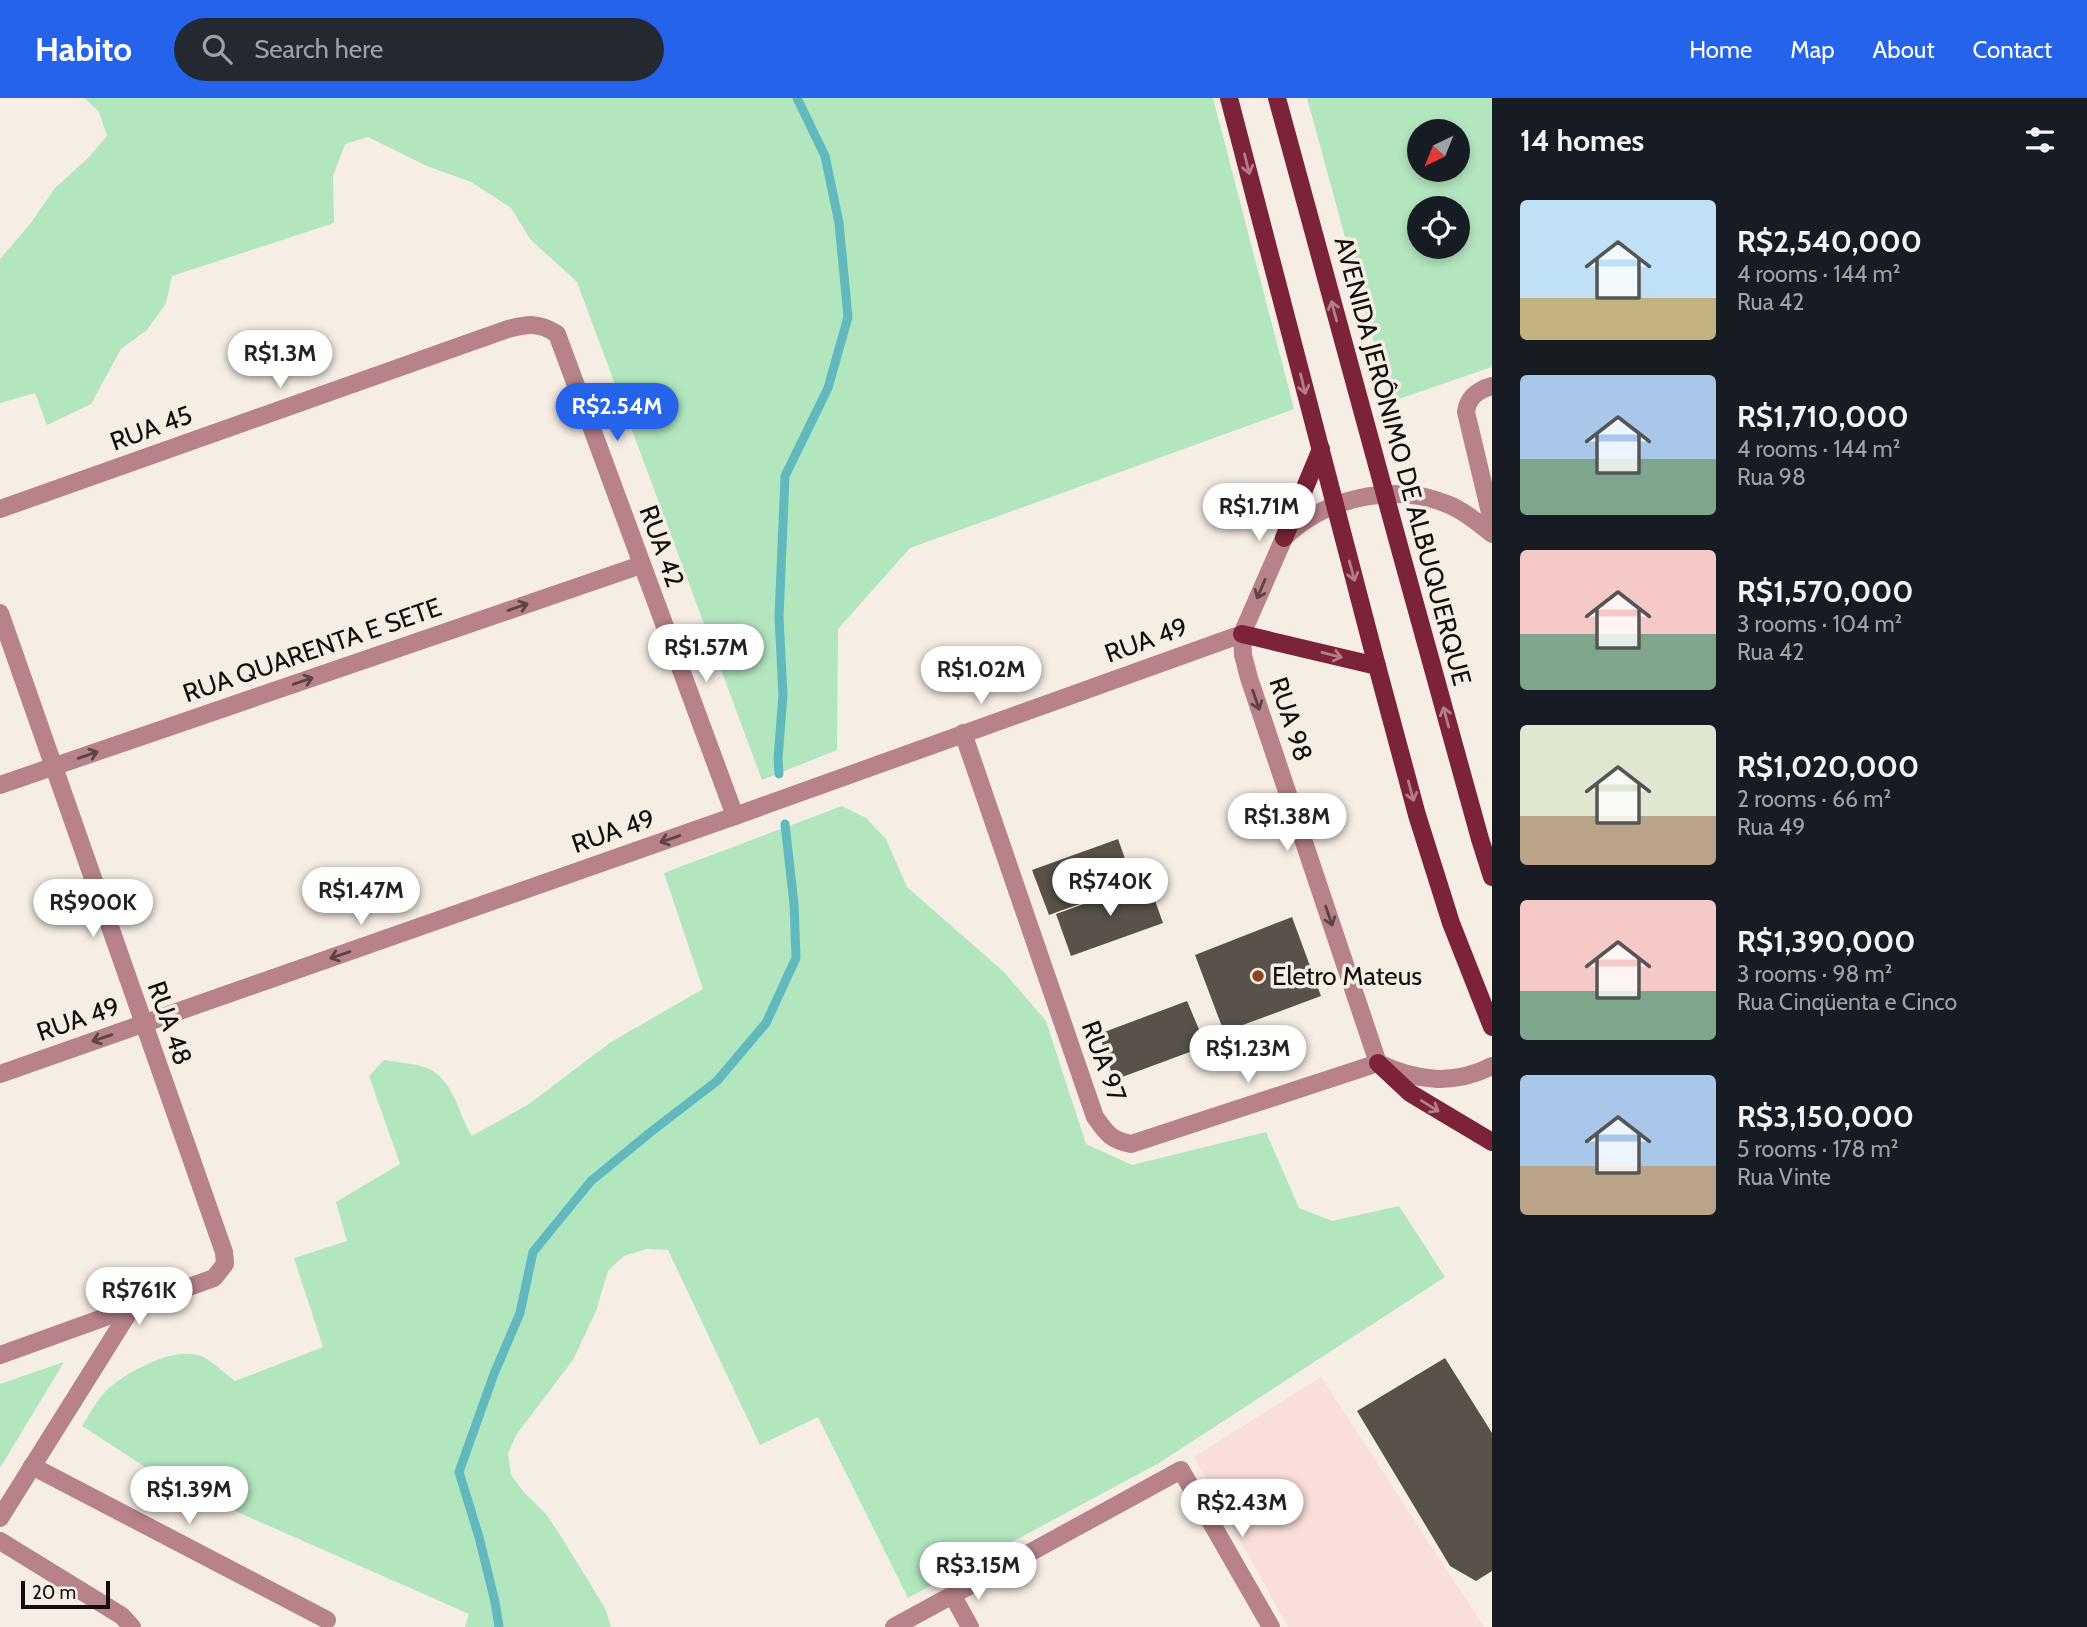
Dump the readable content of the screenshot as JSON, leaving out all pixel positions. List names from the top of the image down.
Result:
{
  "streets": {
    "main road": ["AVENIDA JERÔNIMO DE ALBUQUERQUE"],
    "street": [
      "RUA 45",
      "RUA 42",
      "RUA 49",
      "RUA QUARENTA E SETE",
      "RUA 98",
      "RUA 48",
      "RUA 97"
    ]
  },
  "crossings": [
    ["RUA 45", "RUA 42"],
    ["RUA 42", "RUA 49"],
    ["RUA 42", "RUA QUARENTA E SETE"],
    ["RUA 49", "RUA 98"],
    ["RUA 49", "RUA 48"],
    ["RUA 49", "RUA 97"],
    ["RUA QUARENTA E SETE", "RUA 48"],
    ["RUA 98", "RUA 97"]
  ],
  "one_way": ["RUA 49", "RUA QUARENTA E SETE", "RUA 98"],
  "places": ["Eletro Mateus"],
  "scale_bar": "20 m",
  "north": "bottom left",
  "page": {
    "header": "Habito",
    "search": "Search here",
    "nav": [
      "Home",
      "Map",
      "About",
      "Contact"
    ],
    "heading": "14 homes",
    "list": [
      {
        "name": "R$2,540,000",
        "note": "4 rooms · 144 m² · Rua 42"
      },
      {
        "name": "R$1,710,000",
        "note": "4 rooms · 144 m² · Rua 98"
      },
      {
        "name": "R$1,570,000",
        "note": "3 rooms · 104 m² · Rua 42"
      },
      {
        "name": "R$1,020,000",
        "note": "2 rooms · 66 m² · Rua 49"
      },
      {
        "name": "R$1,390,000",
        "note": "3 rooms · 98 m² · Rua Cinqüenta e Cinco"
      },
      {
        "name": "R$3,150,000",
        "note": "5 rooms · 178 m² · Rua Vinte"
      }
    ],
    "price": [
      "R$1.3M",
      "R$2.54M",
      "R$1.71M",
      "R$1.57M",
      "R$1.02M",
      "R$1.38M",
      "R$740K",
      "R$1.47M",
      "R$900K",
      "R$1.23M",
      "R$761K",
      "R$1.39M",
      "R$2.43M",
      "R$3.15M"
    ],
    "scale": "20 m"
  }
}
